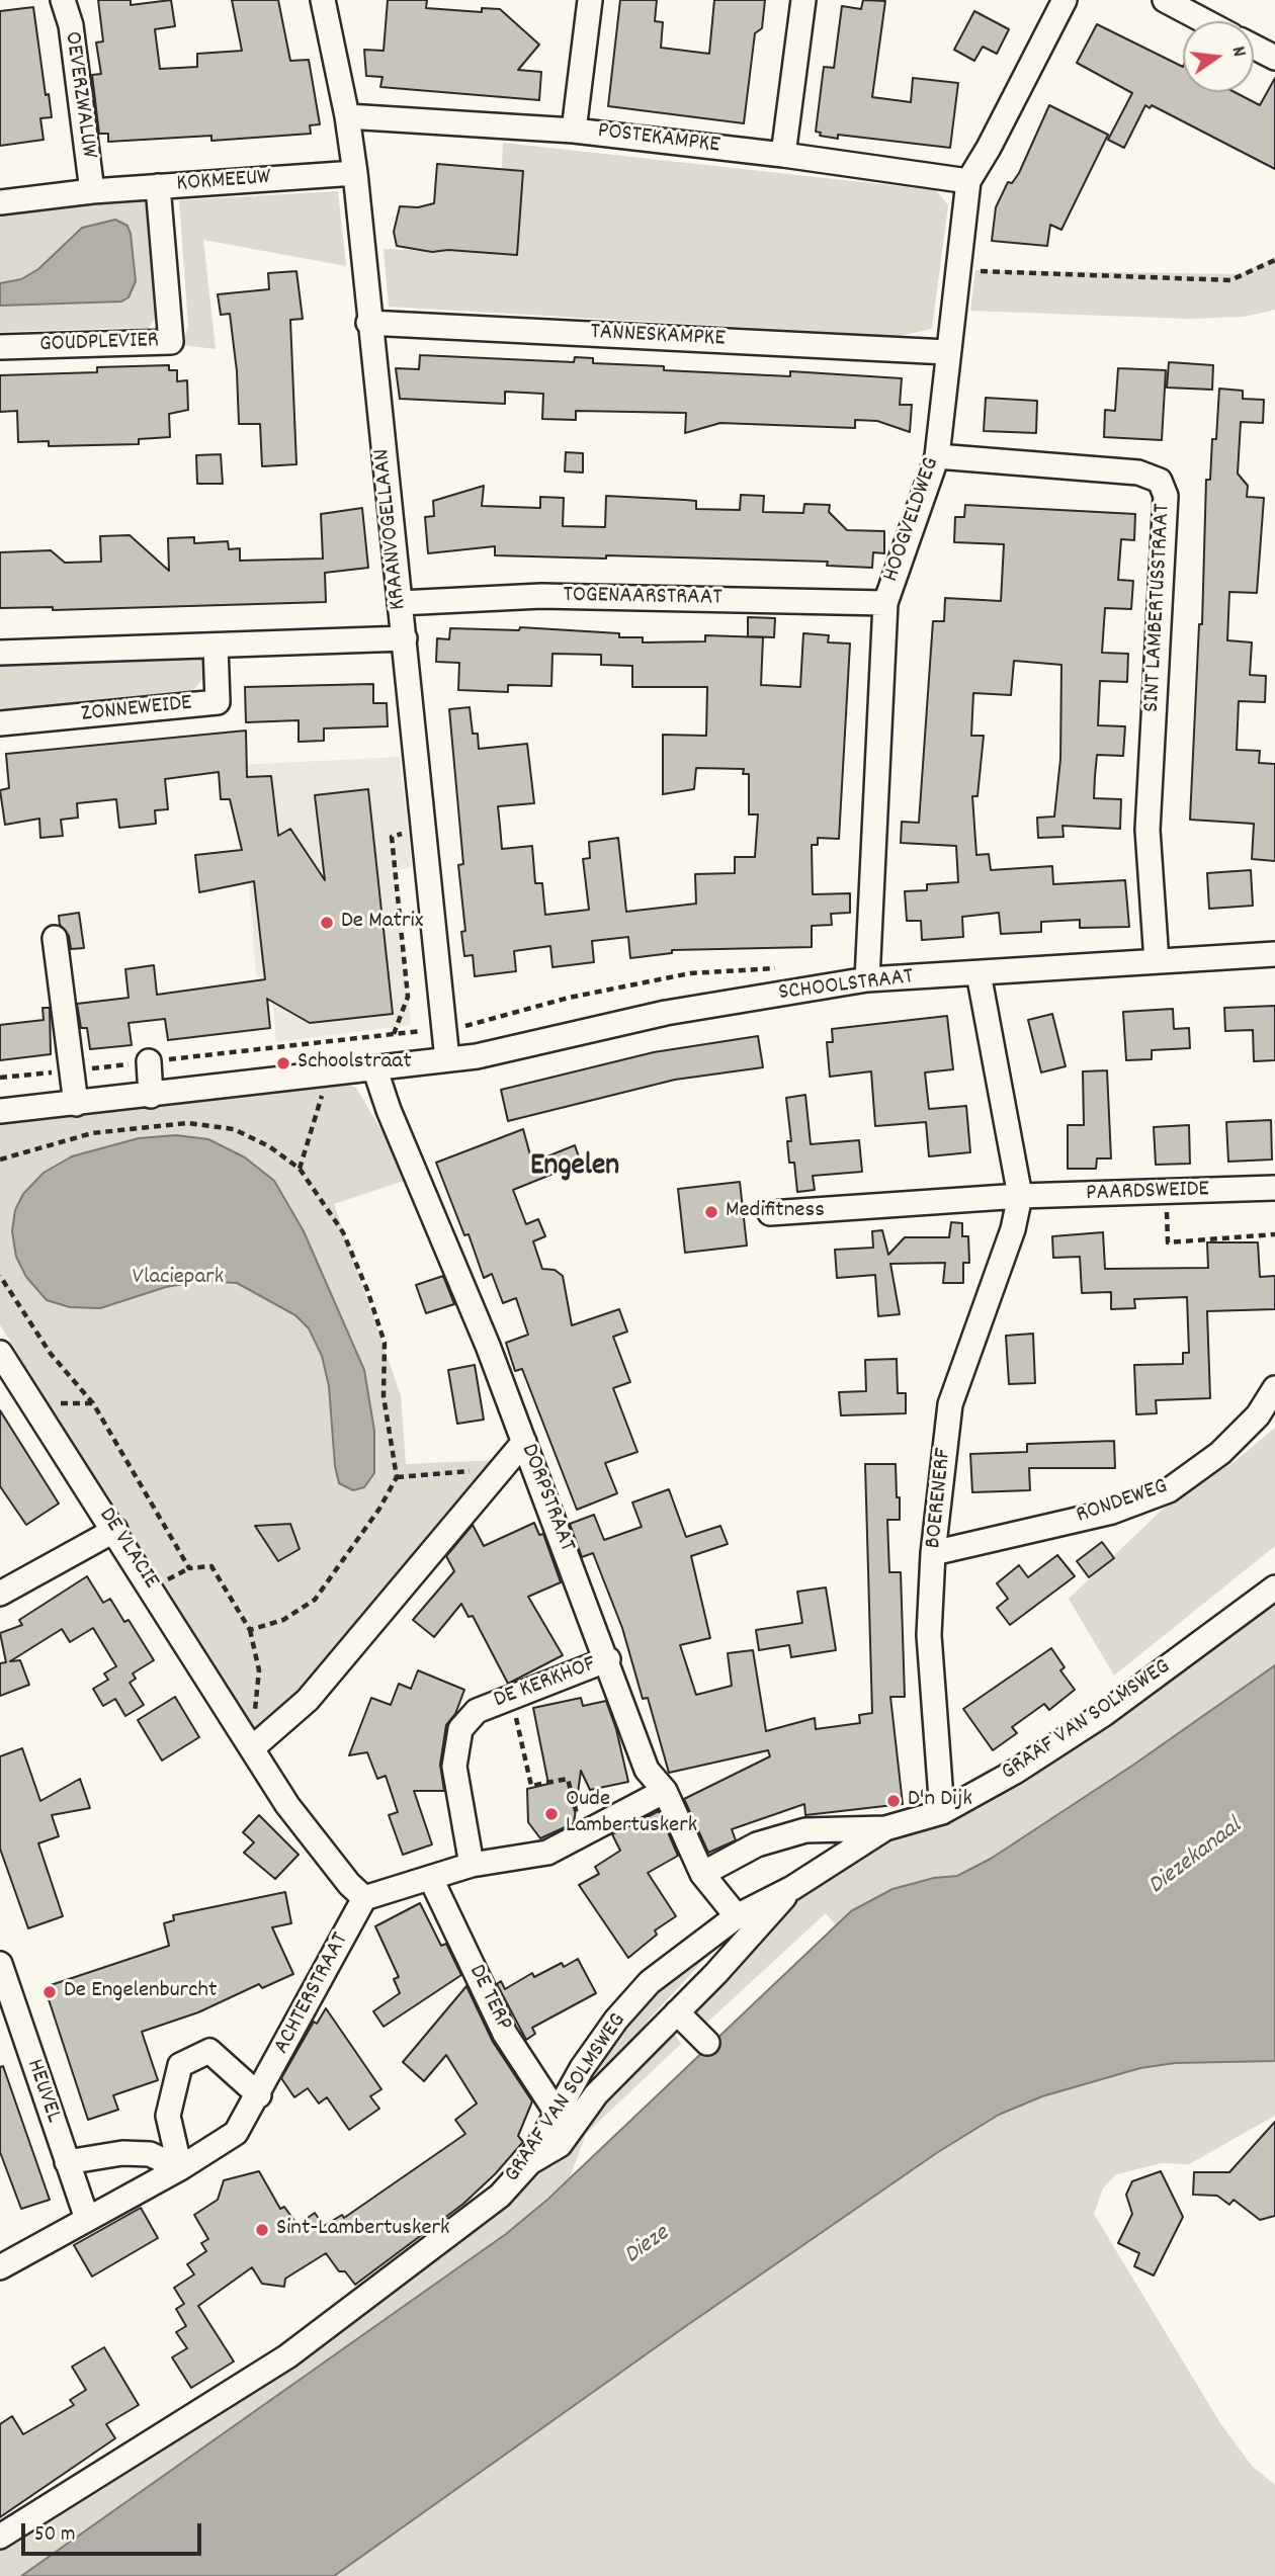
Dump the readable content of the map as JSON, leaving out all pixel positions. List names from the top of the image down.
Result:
{
  "streets": {
    "street": [
      "OEVERZWALUW",
      "POSTEKAMPKE",
      "KOKMEEUW",
      "TANNESKAMPKE",
      "GOUDPLEVIER",
      "HOOGVELDWEG",
      "KRAANVOGELLAAN",
      "TOGENAARSTRAAT",
      "SINT LAMBERTUSSTRAAT",
      "ZONNEWEIDE",
      "SCHOOLSTRAAT",
      "PAARDSWEIDE",
      "DORPSTRAAT",
      "BOERENERF",
      "RONDEWEG",
      "DE VLACIE",
      "DE KERKHOF",
      "GRAAF VAN SOLMSWEG",
      "ACHTERSTRAAT",
      "DE TERP",
      "HEUVEL"
    ]
  },
  "crossings": [
    ["OEVERZWALUW", "KOKMEEUW"],
    ["POSTEKAMPKE", "HOOGVELDWEG"],
    ["POSTEKAMPKE", "KRAANVOGELLAAN"],
    ["KOKMEEUW", "GOUDPLEVIER"],
    ["KOKMEEUW", "KRAANVOGELLAAN"],
    ["TANNESKAMPKE", "HOOGVELDWEG"],
    ["TANNESKAMPKE", "KRAANVOGELLAAN"],
    ["HOOGVELDWEG", "TOGENAARSTRAAT"],
    ["HOOGVELDWEG", "SINT LAMBERTUSSTRAAT"],
    ["HOOGVELDWEG", "SCHOOLSTRAAT"],
    ["KRAANVOGELLAAN", "TOGENAARSTRAAT"],
    ["KRAANVOGELLAAN", "SCHOOLSTRAAT"],
    ["SINT LAMBERTUSSTRAAT", "SCHOOLSTRAAT"],
    ["SCHOOLSTRAAT", "DORPSTRAAT"],
    ["SCHOOLSTRAAT", "BOERENERF"],
    ["PAARDSWEIDE", "BOERENERF"],
    ["DORPSTRAAT", "DE KERKHOF"],
    ["DORPSTRAAT", "GRAAF VAN SOLMSWEG"],
    ["BOERENERF", "RONDEWEG"],
    ["BOERENERF", "GRAAF VAN SOLMSWEG"],
    ["DE VLACIE", "ACHTERSTRAAT"],
    ["GRAAF VAN SOLMSWEG", "DE TERP"],
    ["ACHTERSTRAAT", "HEUVEL"]
  ],
  "districts": ["Engelen"],
  "water": ["Diezekanaal", "Dieze"],
  "parks": ["Vlaciepark"],
  "places": [
    "De Matrix",
    "Schoolstraat",
    "Medifitness",
    "D'n Dijk",
    "Oude Lambertuskerk",
    "De Engelenburcht",
    "Sint-Lambertuskerk"
  ],
  "scale_bar": "50 m",
  "north": "right"
}
